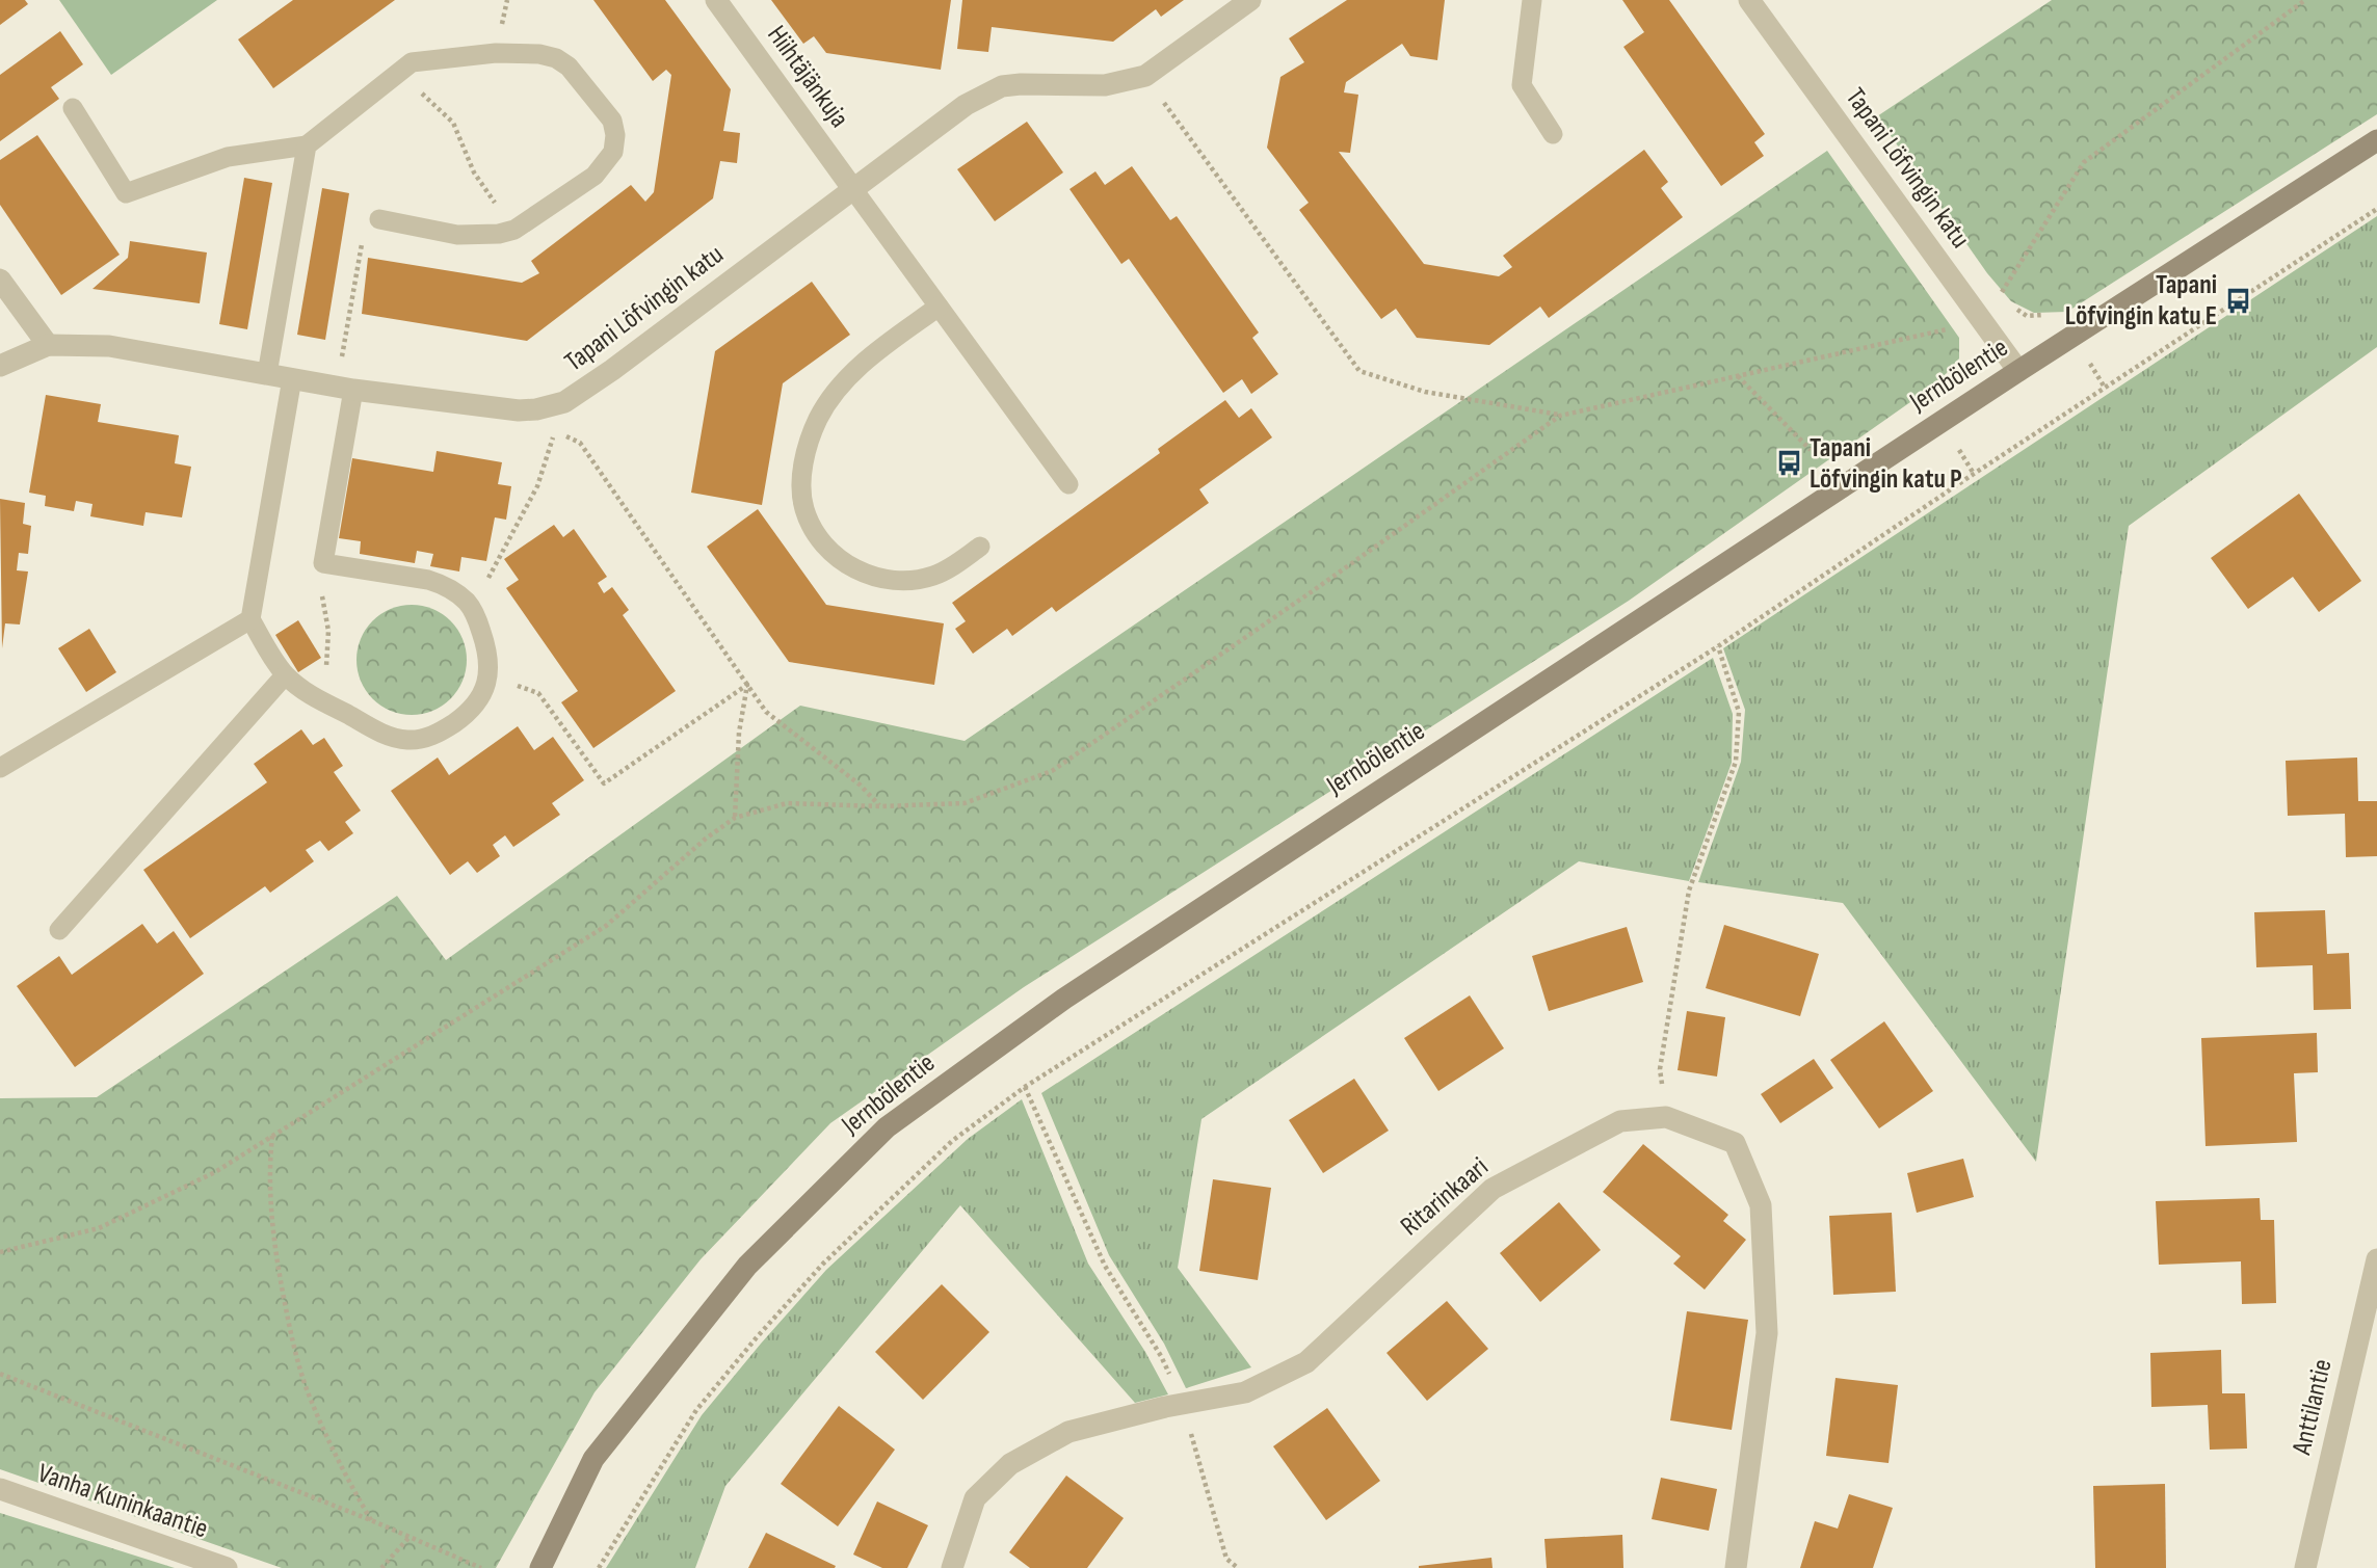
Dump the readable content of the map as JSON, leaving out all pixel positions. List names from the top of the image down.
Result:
{
  "streets": {
    "street": [
      "Hiihtäjänkuja",
      "Tapani Löfvingin katu",
      "Jernbölentie",
      "Ritarinkaari",
      "Anttilantie",
      "Vanha Kuninkaantie"
    ]
  },
  "crossings": [
    ["Hiihtäjänkuja", "Tapani Löfvingin katu"],
    ["Tapani Löfvingin katu", "Jernbölentie"]
  ],
  "places": {
    "bus stop": ["Tapani Löfvingin katu E", "Tapani Löfvingin katu P"]
  }
}
